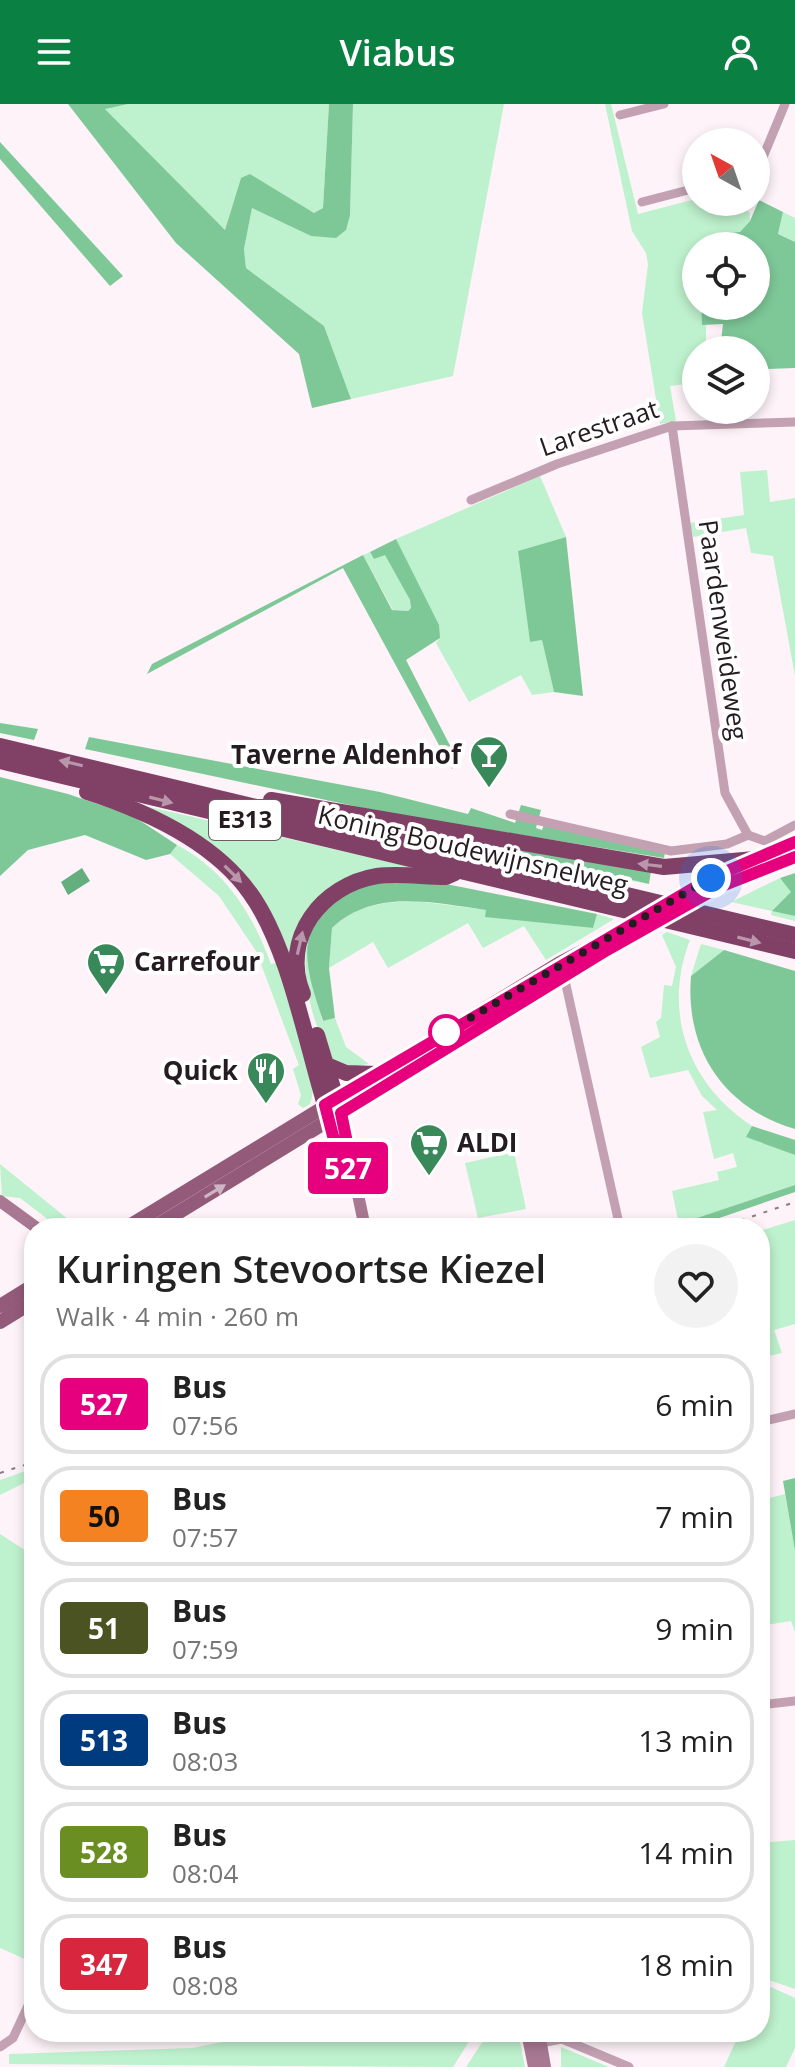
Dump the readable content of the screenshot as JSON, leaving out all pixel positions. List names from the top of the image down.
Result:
{
  "streets": {
    "highway": ["E313", "Koning Boudewijnsnelweg"],
    "street": ["Larestraat", "Paardenweideweg"]
  },
  "crossings": [
    ["Larestraat", "Paardenweideweg"]
  ],
  "places": {
    "bar": ["Taverne Aldenhof"],
    "supermarket": ["Carrefour", "ALDI"],
    "restaurant": ["Quick"]
  },
  "lines": ["bus line 527"],
  "north": "top left",
  "page": {
    "header": "Viabus",
    "on_map": "527",
    "heading": ["Kuringen Stevoortse Kiezel", "Walk · 4 min · 260 m"],
    "list": [
      {
        "mark": "527",
        "name": "Bus",
        "note": "07:56",
        "value": "6 min"
      },
      {
        "mark": "50",
        "name": "Bus",
        "note": "07:57",
        "value": "7 min"
      },
      {
        "mark": "51",
        "name": "Bus",
        "note": "07:59",
        "value": "9 min"
      },
      {
        "mark": "513",
        "name": "Bus",
        "note": "08:03",
        "value": "13 min"
      },
      {
        "mark": "528",
        "name": "Bus",
        "note": "08:04",
        "value": "14 min"
      },
      {
        "mark": "347",
        "name": "Bus",
        "note": "08:08",
        "value": "18 min"
      }
    ]
  }
}
